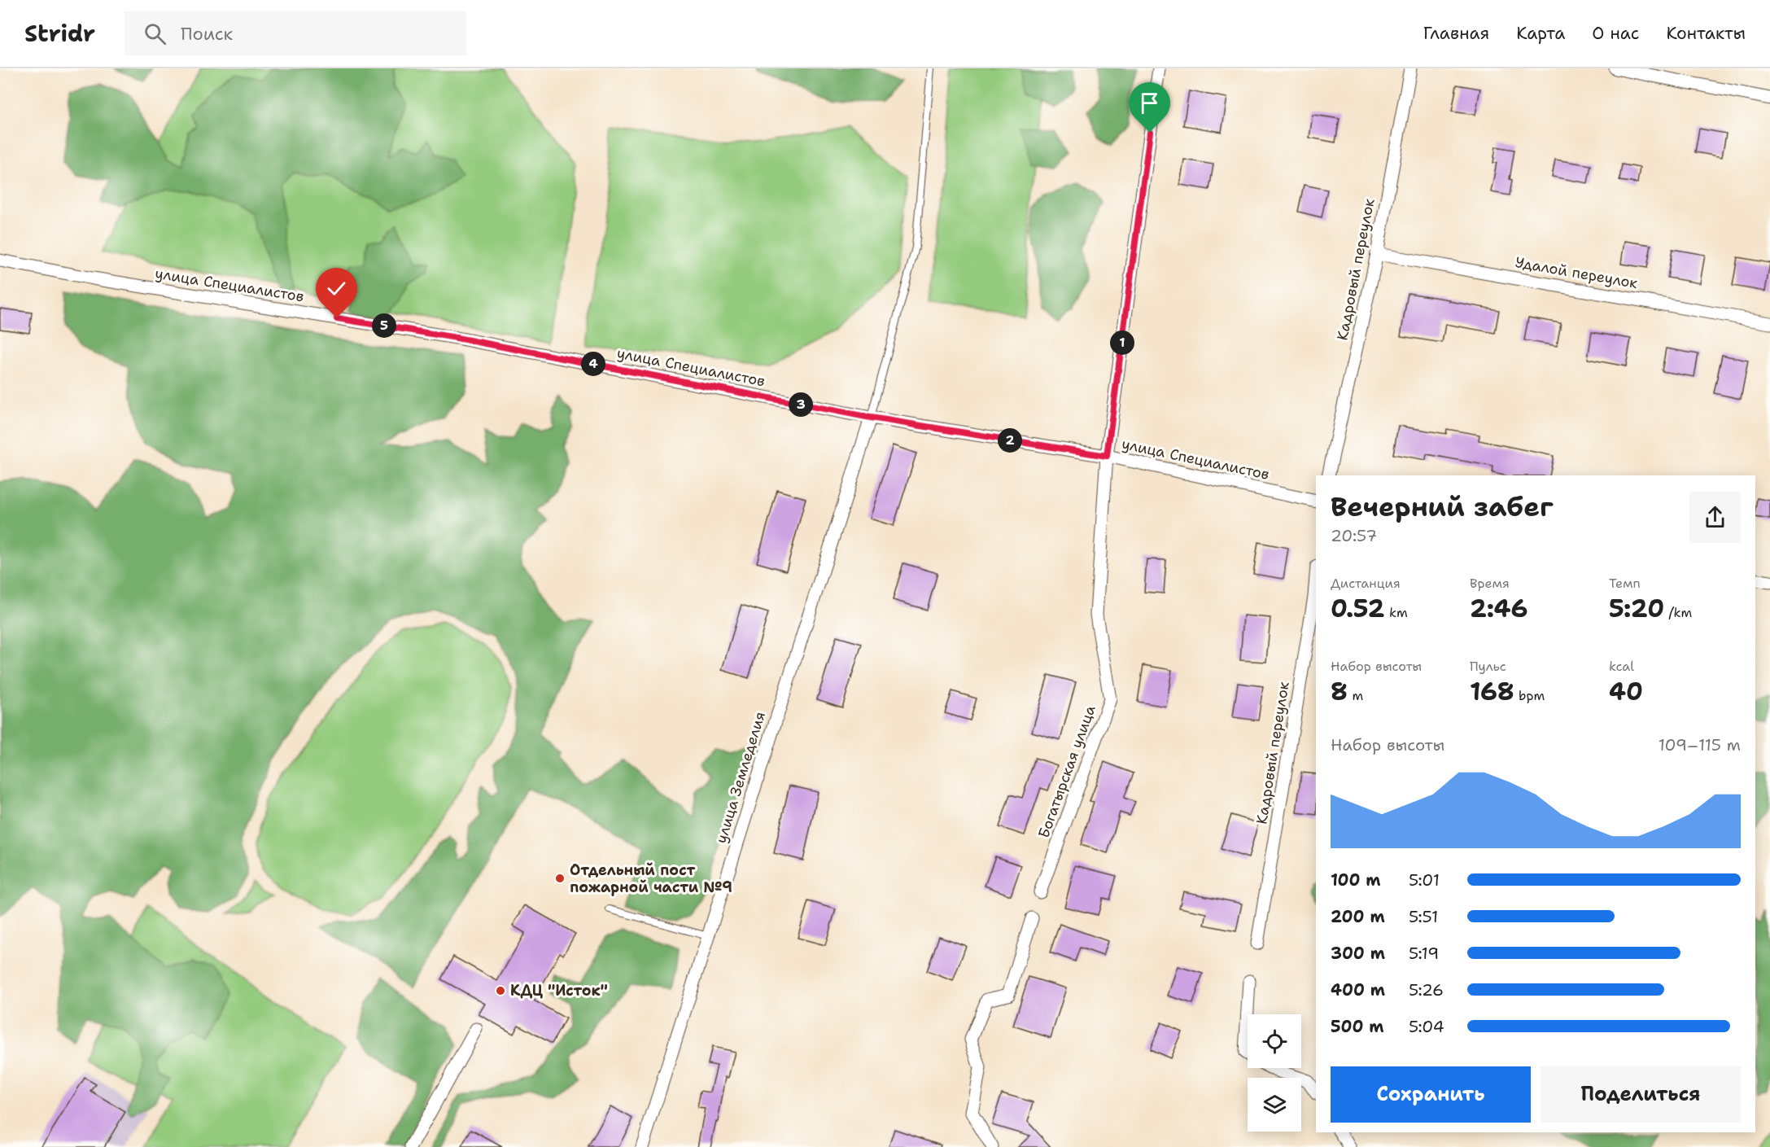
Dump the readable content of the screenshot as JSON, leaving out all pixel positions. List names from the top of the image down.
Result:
{
  "streets": {
    "street": [
      "Кадровый переулок",
      "Удалой переулок",
      "улица Специалистов",
      "Богатырская улица",
      "улица Земледелия"
    ]
  },
  "crossings": [
    ["Кадровый переулок", "Удалой переулок"],
    ["улица Специалистов", "Богатырская улица"],
    ["улица Специалистов", "улица Земледелия"]
  ],
  "places": ["Отдельный пост пожарной части №9", "КДЦ \"Исток\""],
  "page": {
    "header": "Stridr",
    "search": "Поиск",
    "nav": [
      "Главная",
      "Карта",
      "О нас",
      "Контакты"
    ],
    "pins": [
      "5",
      "1",
      "4",
      "3",
      "2"
    ],
    "heading": ["Вечерний забег", "20:57"],
    "stats": [
      ["Дистанция", "0.52 km"],
      ["Время", "2:46"],
      ["Темп", "5:20 /km"],
      ["Набор высоты", "8 m"],
      ["Пульс", "168 bpm"],
      ["kcal", "40"]
    ],
    "chart": ["Набор высоты", "109–115 m"],
    "list": [
      {
        "name": "100 m",
        "note": "5:01"
      },
      {
        "name": "200 m",
        "note": "5:51"
      },
      {
        "name": "300 m",
        "note": "5:19"
      },
      {
        "name": "400 m",
        "note": "5:26"
      },
      {
        "name": "500 m",
        "note": "5:04"
      }
    ],
    "buttons": ["Сохранить", "Поделиться"]
  }
}
